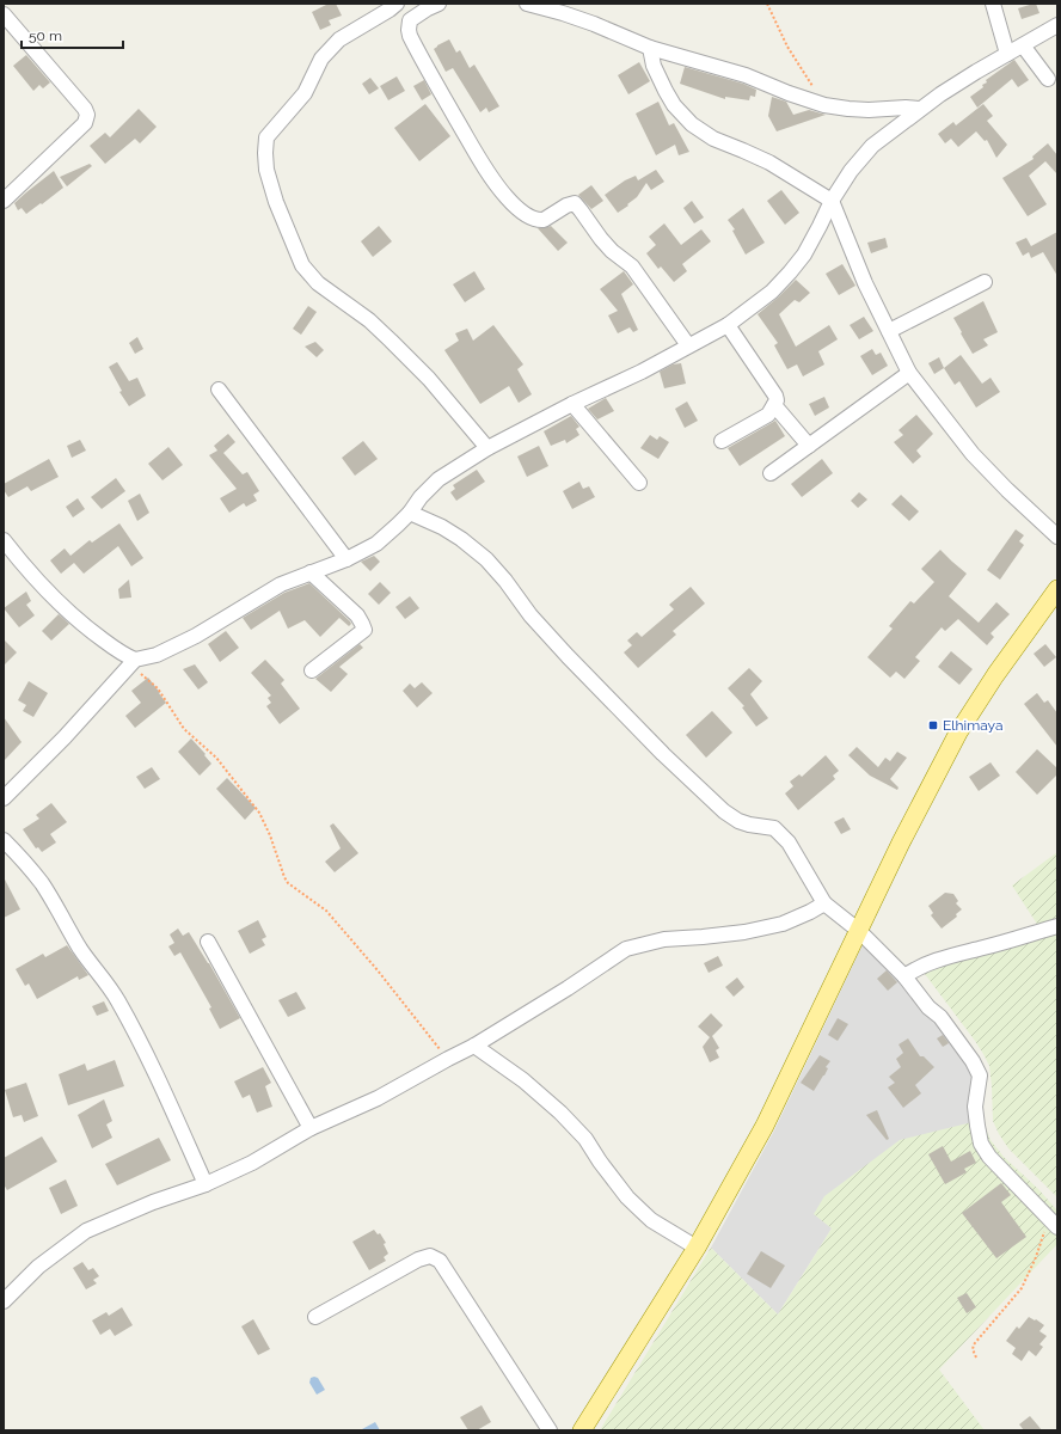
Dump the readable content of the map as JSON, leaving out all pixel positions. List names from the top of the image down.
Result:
{
  "places": {
    "transit": ["Elhimaya"]
  },
  "scale_bar": "50 m"
}
